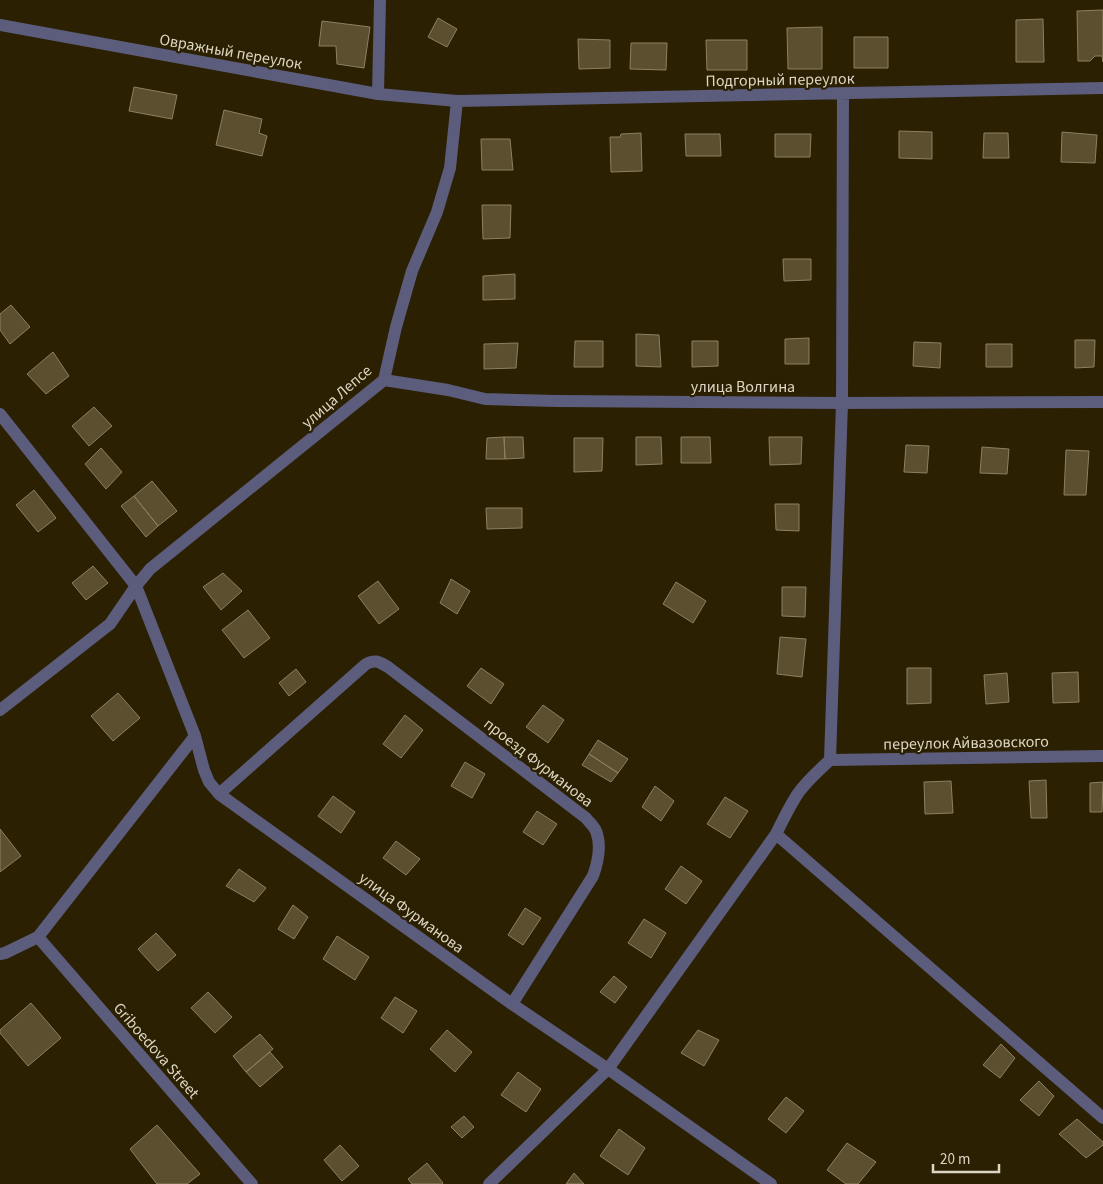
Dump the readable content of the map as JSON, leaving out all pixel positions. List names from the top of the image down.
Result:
{
  "streets": {
    "street": [
      "Овражный переулок",
      "Подгорный переулок",
      "улица Волгина",
      "улица Лепсе",
      "переулок Айвазовского",
      "проезд Фурманова",
      "улица Фурманова",
      "Griboedova Street"
    ]
  },
  "crossings": [
    ["Овражный переулок", "Подгорный переулок"],
    ["Овражный переулок", "улица Лепсе"],
    ["Подгорный переулок", "улица Лепсе"],
    ["улица Волгина", "улица Лепсе"],
    ["улица Лепсе", "улица Фурманова"],
    ["проезд Фурманова", "улица Фурманова"]
  ],
  "scale_bar": "20 m"
}
